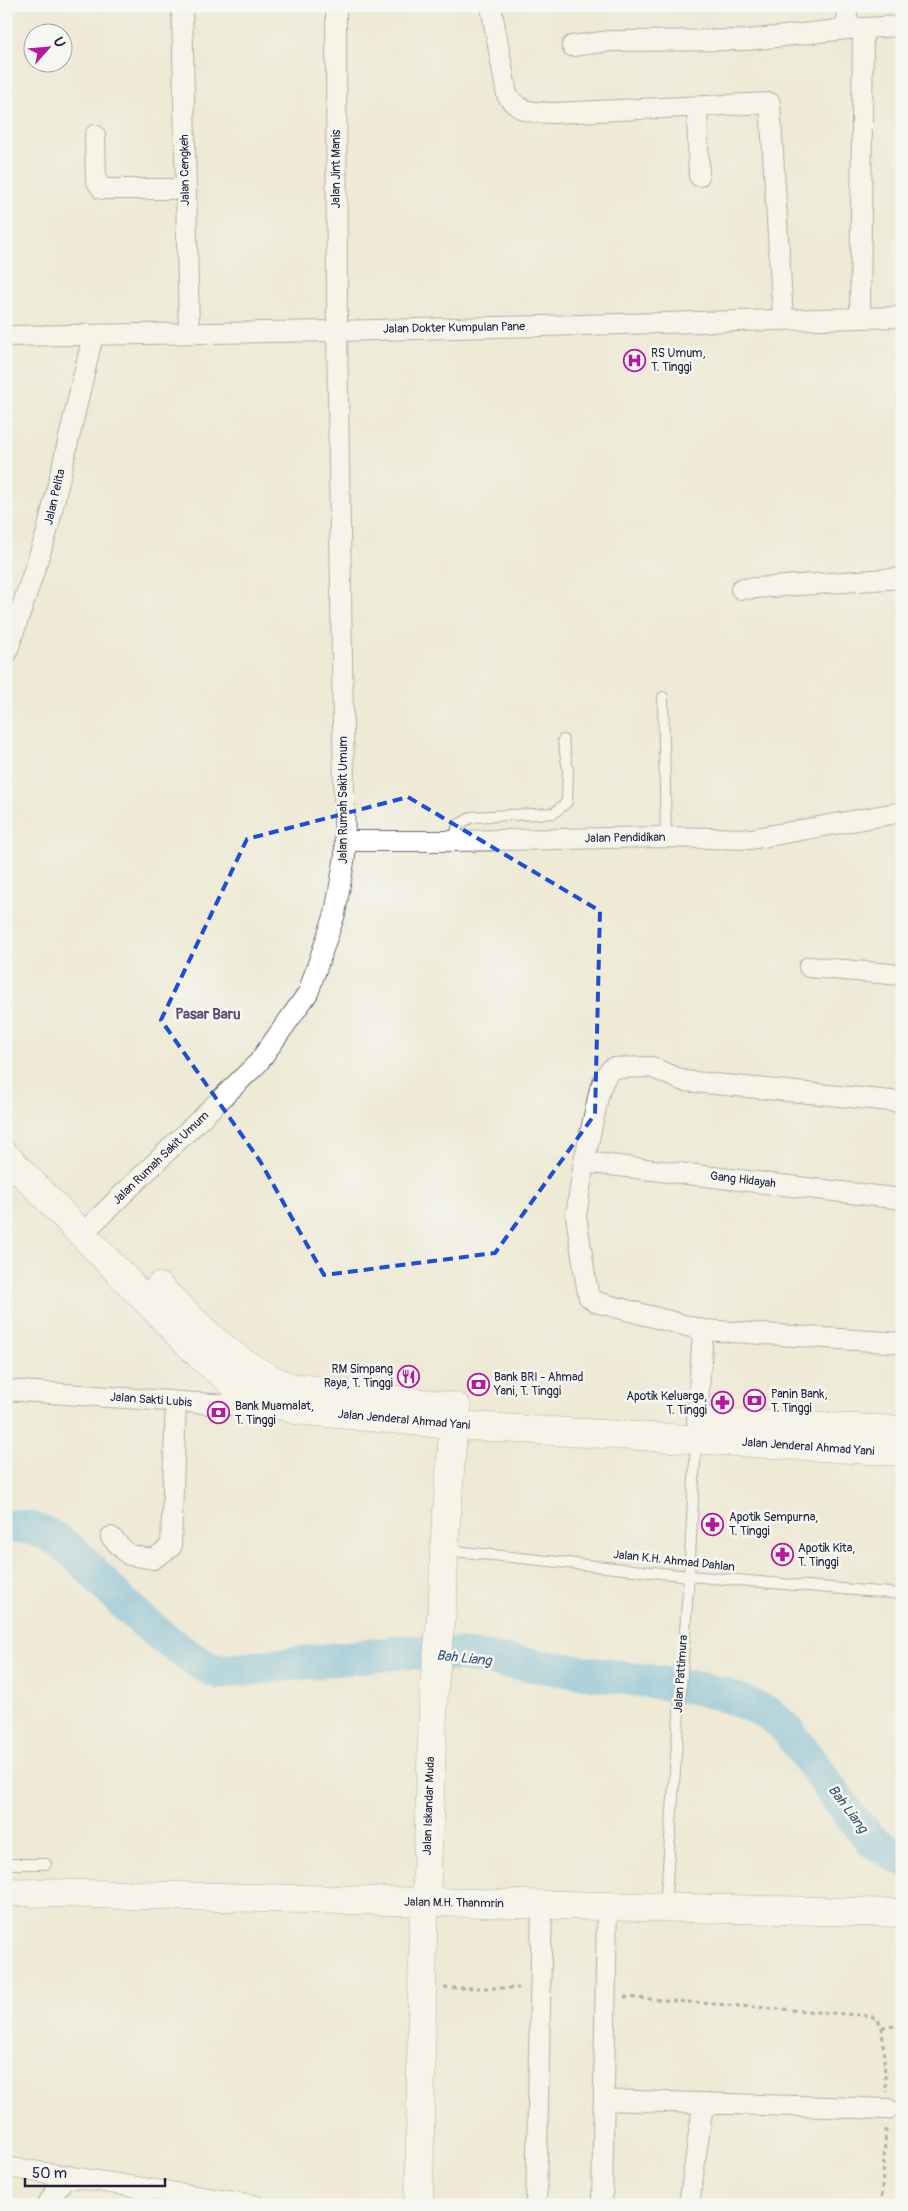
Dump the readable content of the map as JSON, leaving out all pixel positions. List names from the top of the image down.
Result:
{
  "streets": {
    "main road": ["Jalan Jenderal Ahmad Yani", "Jalan Iskandar Muda", "Jalan M.H. Thanmrin"],
    "street": [
      "Jalan Jint Manis",
      "Jalan Cengkeh",
      "Jalan Dokter Kumpulan Pane",
      "Jalan Pelita",
      "Jalan Rumah Sakit Umum",
      "Jalan Pendidikan",
      "Gang Hidayah",
      "Jalan Sakti Lubis",
      "Jalan Pattimura"
    ],
    "lane": ["Jalan K.H. Ahmad Dahlan"]
  },
  "crossings": [
    ["Jalan Jint Manis", "Jalan Dokter Kumpulan Pane"],
    ["Jalan Jint Manis", "Jalan Rumah Sakit Umum"],
    ["Jalan Cengkeh", "Jalan Dokter Kumpulan Pane"],
    ["Jalan Dokter Kumpulan Pane", "Jalan Pelita"],
    ["Jalan Dokter Kumpulan Pane", "Jalan Rumah Sakit Umum"],
    ["Jalan Rumah Sakit Umum", "Jalan Pendidikan"],
    ["Jalan Rumah Sakit Umum", "Jalan Jenderal Ahmad Yani"],
    ["Jalan Sakti Lubis", "Jalan Jenderal Ahmad Yani"],
    ["Jalan Jenderal Ahmad Yani", "Jalan Pattimura"],
    ["Jalan Jenderal Ahmad Yani", "Jalan Iskandar Muda"],
    ["Jalan K.H. Ahmad Dahlan", "Jalan Pattimura"],
    ["Jalan K.H. Ahmad Dahlan", "Jalan Iskandar Muda"],
    ["Jalan Pattimura", "Jalan M.H. Thanmrin"],
    ["Jalan Iskandar Muda", "Jalan M.H. Thanmrin"]
  ],
  "districts": ["Pasar Baru"],
  "water": ["Bah Liang"],
  "places": {
    "hospital": ["RS Umum, T. Tinggi"],
    "restaurant": ["RM Simpang Raya, T. Tinggi"],
    "bank": ["Bank BRI - Ahmad Yani, T. Tinggi", "Panin Bank, T. Tinggi", "Bank Muamalat, T. Tinggi"],
    "pharmacy": ["Apotik Keluarga, T. Tinggi", "Apotik Sempurna, T. Tinggi", "Apotik Kita, T. Tinggi"]
  },
  "scale_bar": "50 m",
  "north": "top right"
}
